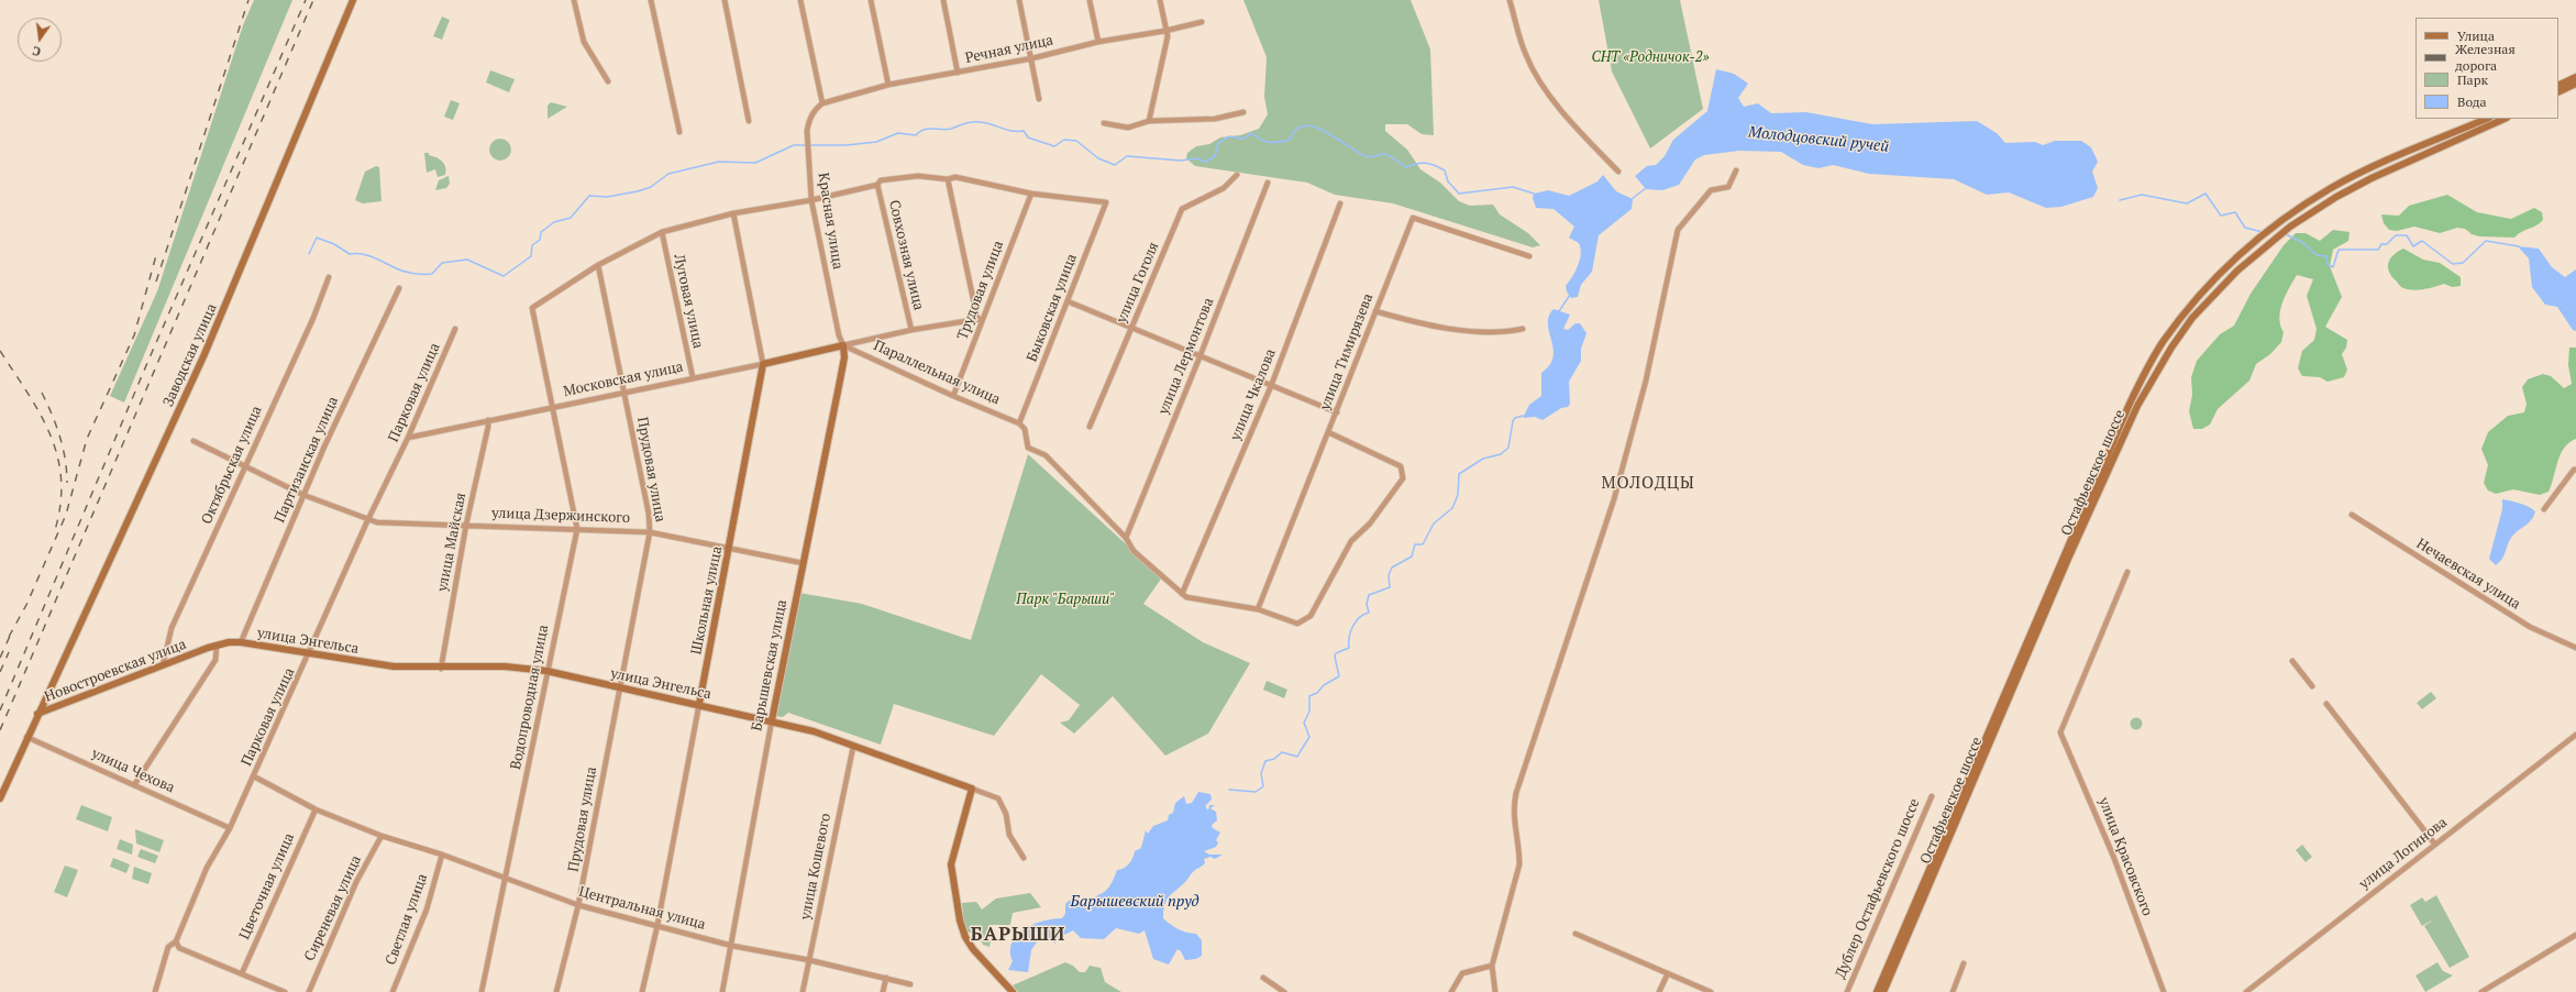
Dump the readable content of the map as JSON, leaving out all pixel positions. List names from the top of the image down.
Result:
{
  "streets": {
    "street": [
      "Речная улица",
      "Красная улица",
      "Совхозная улица",
      "улица Гоголя",
      "Трудовая улица",
      "Луговая улица",
      "Быковская улица",
      "улица Тимирязева",
      "Заводская улица",
      "улица Лермонтова",
      "Параллельная улица",
      "Московская улица",
      "Парковая улица",
      "улица Чкалова",
      "Партизанская улица",
      "Октябрьская улица",
      "Прудовая улица",
      "Остафьевское шоссе",
      "улица Дзержинского",
      "улица Майская",
      "Нечаевская улица",
      "Школьная улица",
      "улица Энгельса",
      "Барышевская улица",
      "Новостроевская улица",
      "Водопроводная улица",
      "улица Чехова",
      "улица Логинова",
      "улица Красовского",
      "улица Кошевого",
      "Цветочная улица",
      "Дублер Остафьевского шоссе",
      "Сиреневая улица",
      "Центральная улица",
      "Светлая улица"
    ]
  },
  "crossings": [
    ["Речная улица", "Красная улица"],
    ["Красная улица", "Параллельная улица"],
    ["Красная улица", "Московская улица"],
    ["Красная улица", "Барышевская улица"],
    ["Трудовая улица", "Быковская улица"],
    ["Трудовая улица", "Параллельная улица"],
    ["Луговая улица", "Московская улица"],
    ["Быковская улица", "Параллельная улица"],
    ["Заводская улица", "Новостроевская улица"],
    ["Параллельная улица", "Московская улица"],
    ["Параллельная улица", "Барышевская улица"],
    ["Московская улица", "Парковая улица"],
    ["Московская улица", "Прудовая улица"],
    ["Московская улица", "улица Майская"],
    ["Московская улица", "Школьная улица"],
    ["Московская улица", "Барышевская улица"],
    ["Московская улица", "Водопроводная улица"],
    ["Парковая улица", "улица Дзержинского"],
    ["Парковая улица", "улица Энгельса"],
    ["Парковая улица", "улица Чехова"],
    ["Парковая улица", "Центральная улица"],
    ["Партизанская улица", "улица Энгельса"],
    ["Партизанская улица", "Новостроевская улица"],
    ["Октябрьская улица", "Новостроевская улица"],
    ["Прудовая улица", "улица Дзержинского"],
    ["Прудовая улица", "улица Энгельса"],
    ["Прудовая улица", "Водопроводная улица"],
    ["Прудовая улица", "Центральная улица"],
    ["улица Дзержинского", "улица Майская"],
    ["улица Дзержинского", "Школьная улица"],
    ["улица Дзержинского", "Барышевская улица"],
    ["улица Дзержинского", "Водопроводная улица"],
    ["улица Майская", "улица Энгельса"],
    ["Школьная улица", "улица Энгельса"],
    ["Школьная улица", "Центральная улица"],
    ["улица Энгельса", "Барышевская улица"],
    ["улица Энгельса", "Новостроевская улица"],
    ["улица Энгельса", "Водопроводная улица"],
    ["улица Энгельса", "улица Кошевого"],
    ["Барышевская улица", "Центральная улица"],
    ["Новостроевская улица", "улица Чехова"],
    ["Водопроводная улица", "Центральная улица"],
    ["улица Кошевого", "Центральная улица"],
    ["Цветочная улица", "Центральная улица"],
    ["Сиреневая улица", "Центральная улица"],
    ["Центральная улица", "Светлая улица"]
  ],
  "districts": ["МОЛОДЦЫ", "БАРЫШИ"],
  "water": ["Молодцовский ручей", "Барышевский пруд"],
  "parks": ["СНТ «Родничок-2»", "Парк \"Барыши\""],
  "legend": [
    "Улица",
    "Железная дорога",
    "Парк",
    "Вода"
  ],
  "north": "bottom"
}
